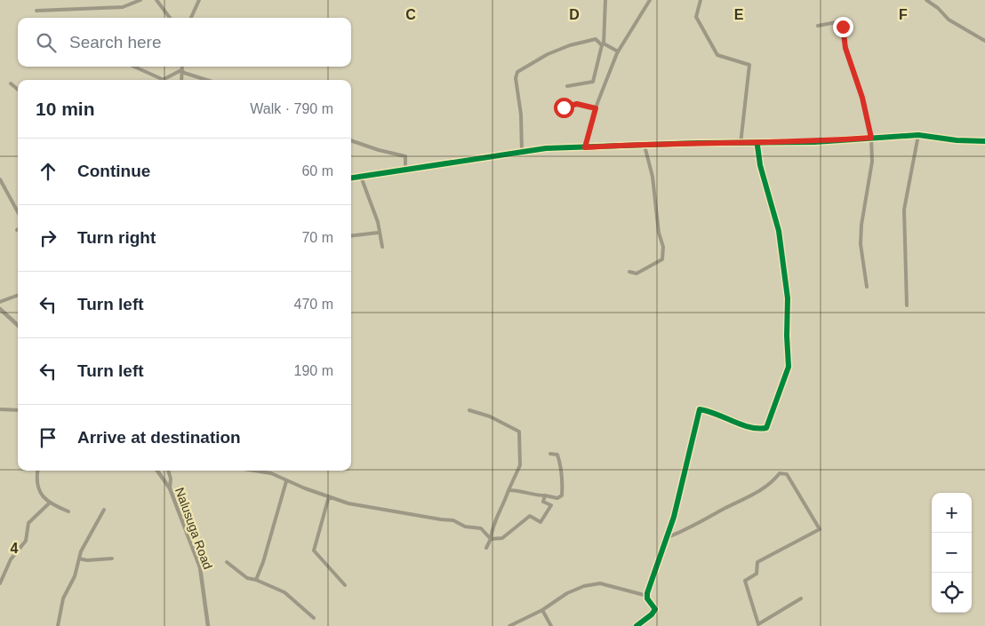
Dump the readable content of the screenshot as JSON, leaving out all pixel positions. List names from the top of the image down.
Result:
{
  "streets": {
    "street": ["Nalusuga Road"]
  },
  "page": {
    "search": "Search here",
    "heading": ["10 min", "Walk · 790 m"],
    "list": [
      ["Continue", "60 m"],
      ["Turn right", "70 m"],
      ["Turn left", "470 m"],
      ["Turn left", "190 m"],
      "Arrive at destination"
    ],
    "map_buttons": ["+", "−"]
  },
  "grid": {
    "columns": [
      "C",
      "D",
      "E",
      "F"
    ],
    "rows": ["4"]
  }
}
